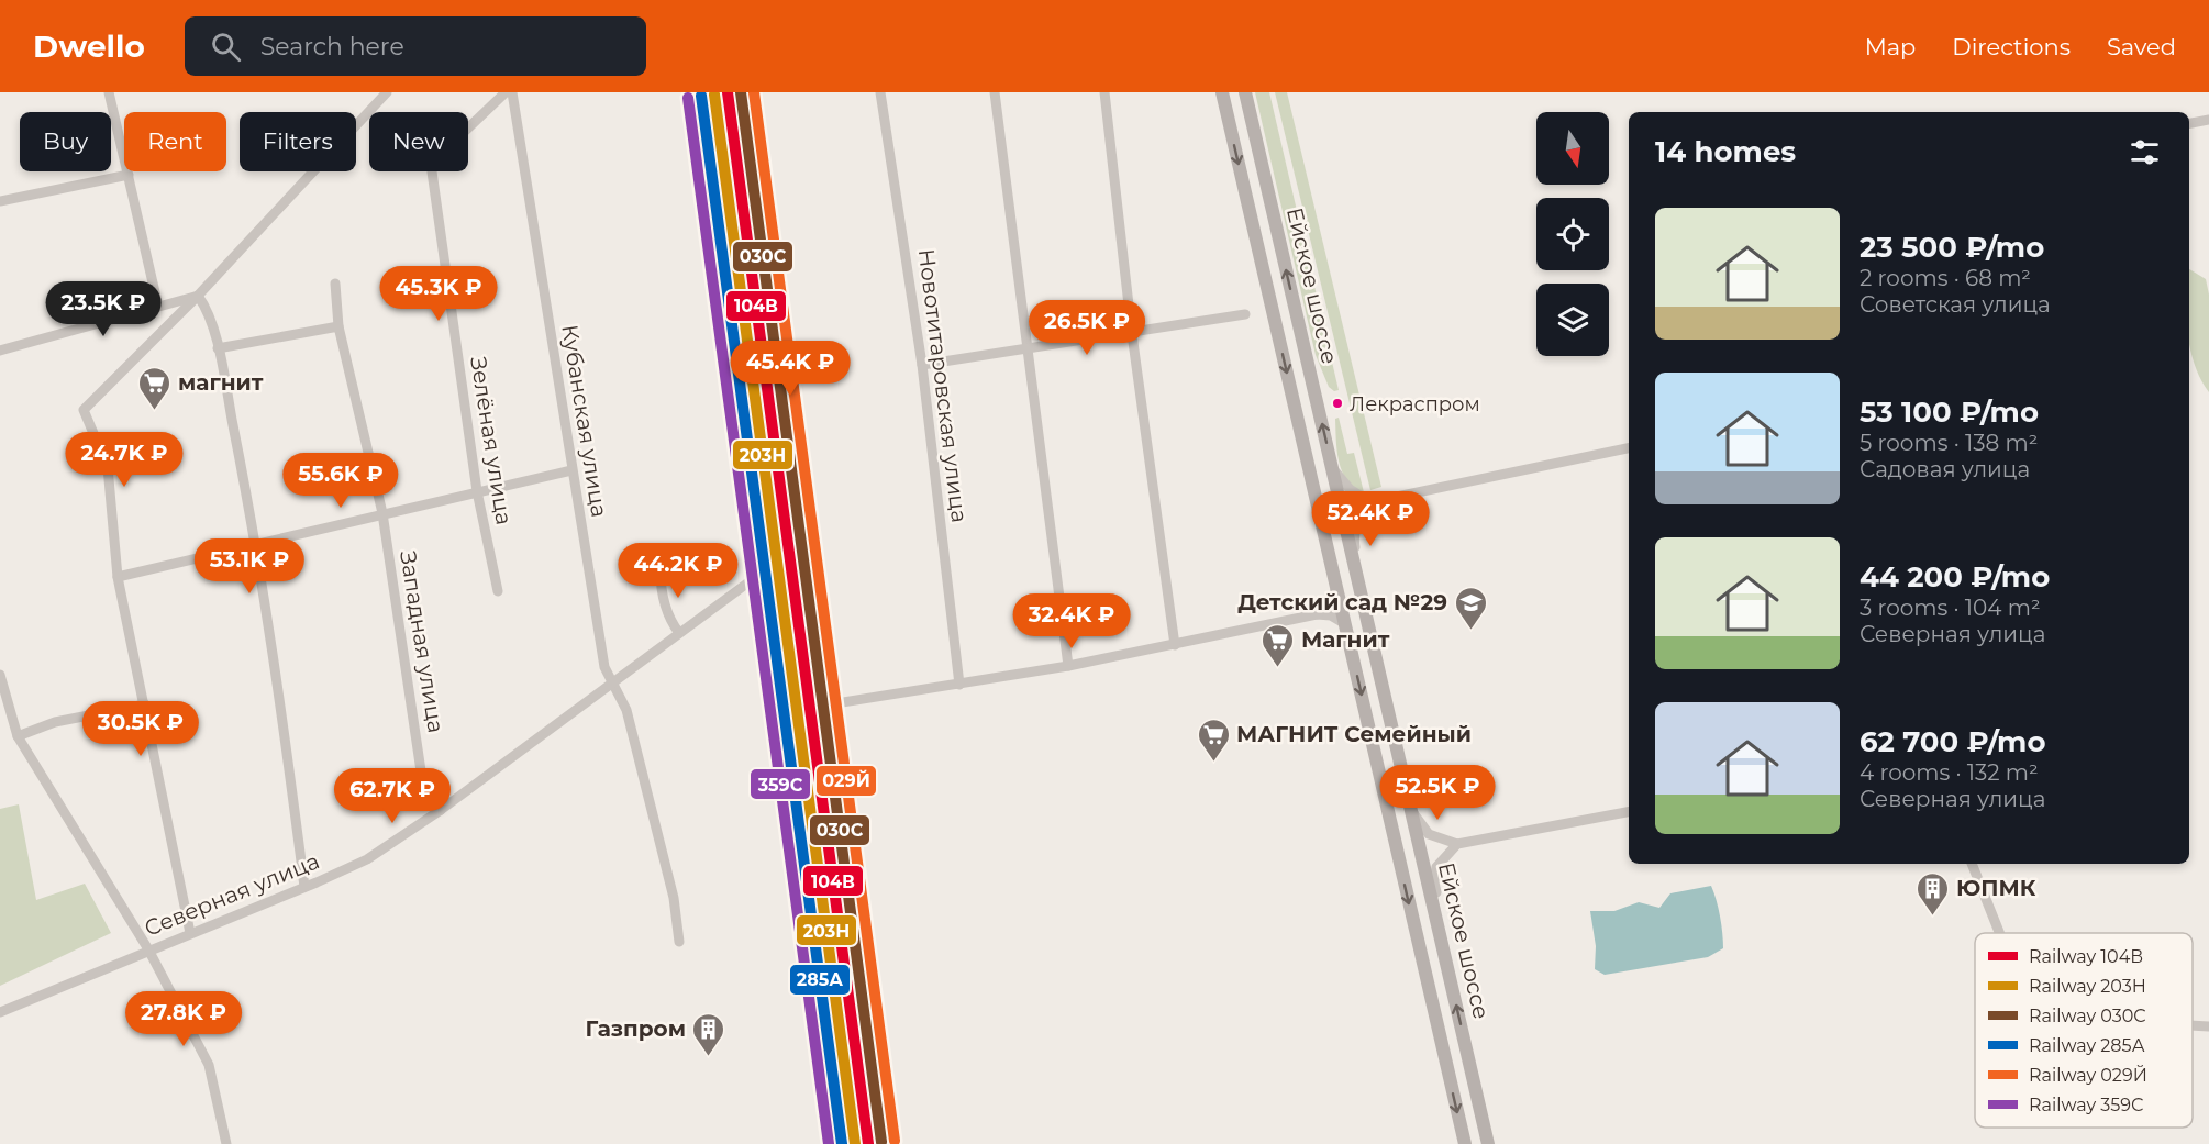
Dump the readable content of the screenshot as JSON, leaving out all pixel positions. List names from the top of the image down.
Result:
{
  "streets": {
    "main road": ["Ейское шоссе"],
    "street": [
      "Новотитаровская улица",
      "Кубанская улица",
      "Зелёная улица",
      "Западная улица",
      "Северная улица"
    ]
  },
  "crossings": [
    ["Кубанская улица", "Северная улица"],
    ["Западная улица", "Северная улица"]
  ],
  "places": {
    "other": ["Лекраспром"],
    "supermarket": ["магнит", "Магнит", "МАГНИТ Семейный"],
    "school or university": ["Детский сад №29"],
    "building": ["ЮПМК", "Газпром"]
  },
  "lines": [
    "rail line 104В",
    "rail line 030C",
    "rail line 029Й",
    "rail line 203Н",
    "rail line 285А",
    "rail line 359С"
  ],
  "legend": [
    "Railway 104В",
    "Railway 203Н",
    "Railway 030C",
    "Railway 285А",
    "Railway 029Й",
    "Railway 359С"
  ],
  "north": "bottom",
  "page": {
    "header": "Dwello",
    "search": "Search here",
    "nav": ["Map", "Directions", "Saved"],
    "chip": [
      "Buy",
      "Rent",
      "Filters",
      "New"
    ],
    "heading": "14 homes",
    "list": [
      {
        "name": "23 500 ₽/mo",
        "note": "2 rooms · 68 m² · Советская улица"
      },
      {
        "name": "53 100 ₽/mo",
        "note": "5 rooms · 138 m² · Садовая улица"
      },
      {
        "name": "44 200 ₽/mo",
        "note": "3 rooms · 104 m² · Северная улица"
      },
      {
        "name": "62 700 ₽/mo",
        "note": "4 rooms · 132 m² · Северная улица"
      }
    ],
    "price": [
      "45.3K ₽",
      "23.5K ₽",
      "26.5K ₽",
      "45.4K ₽",
      "24.7K ₽",
      "55.6K ₽",
      "52.4K ₽",
      "53.1K ₽",
      "44.2K ₽",
      "32.4K ₽",
      "30.5K ₽",
      "52.5K ₽",
      "62.7K ₽",
      "27.8K ₽"
    ]
  }
}
